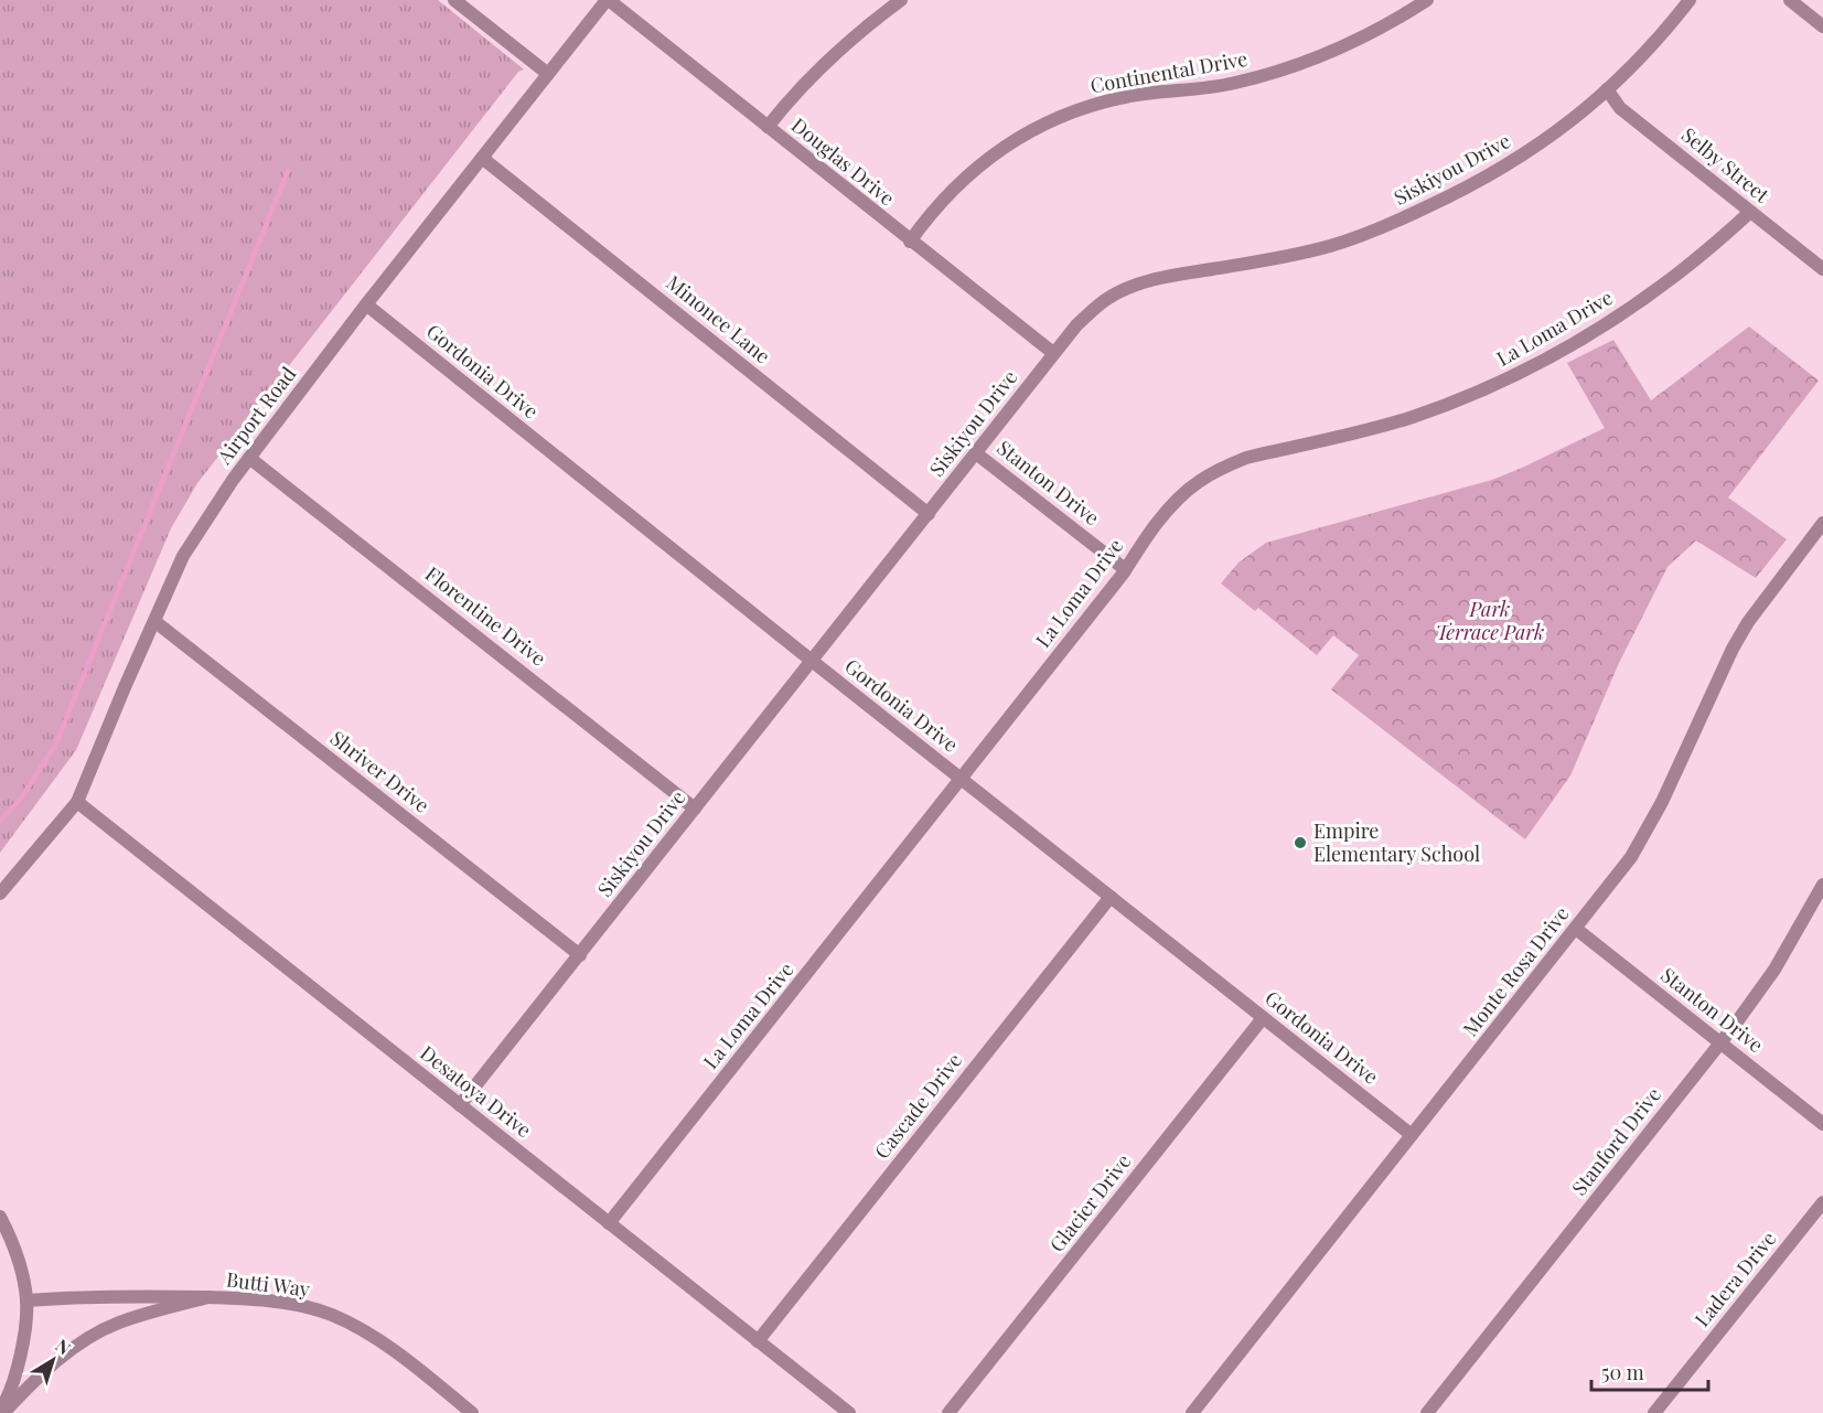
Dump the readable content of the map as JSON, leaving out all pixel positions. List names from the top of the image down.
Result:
{
  "streets": {
    "street": [
      "Continental Drive",
      "Douglas Drive",
      "Selby Street",
      "Siskiyou Drive",
      "Minonee Lane",
      "La Loma Drive",
      "Gordonia Drive",
      "Airport Road",
      "Stanton Drive",
      "Florentine Drive",
      "Shriver Drive",
      "Monte Rosa Drive",
      "Desatoya Drive",
      "Cascade Drive",
      "Stanford Drive",
      "Glacier Drive",
      "Ladera Drive",
      "Butti Way"
    ]
  },
  "crossings": [
    ["Continental Drive", "Douglas Drive"],
    ["Douglas Drive", "Siskiyou Drive"],
    ["Douglas Drive", "Airport Road"],
    ["Selby Street", "Siskiyou Drive"],
    ["Selby Street", "La Loma Drive"],
    ["Siskiyou Drive", "Minonee Lane"],
    ["Siskiyou Drive", "Gordonia Drive"],
    ["Siskiyou Drive", "Stanton Drive"],
    ["Siskiyou Drive", "Florentine Drive"],
    ["Siskiyou Drive", "Shriver Drive"],
    ["Siskiyou Drive", "Desatoya Drive"],
    ["Minonee Lane", "Airport Road"],
    ["La Loma Drive", "Gordonia Drive"],
    ["La Loma Drive", "Stanton Drive"],
    ["La Loma Drive", "Desatoya Drive"],
    ["Gordonia Drive", "Airport Road"],
    ["Gordonia Drive", "Monte Rosa Drive"],
    ["Gordonia Drive", "Cascade Drive"],
    ["Gordonia Drive", "Glacier Drive"],
    ["Airport Road", "Florentine Drive"],
    ["Airport Road", "Shriver Drive"],
    ["Airport Road", "Desatoya Drive"],
    ["Stanton Drive", "Monte Rosa Drive"],
    ["Stanton Drive", "Stanford Drive"],
    ["Desatoya Drive", "Cascade Drive"]
  ],
  "parks": ["Park Terrace Park"],
  "places": ["Empire Elementary School"],
  "scale_bar": "50 m",
  "north": "top right"
}
